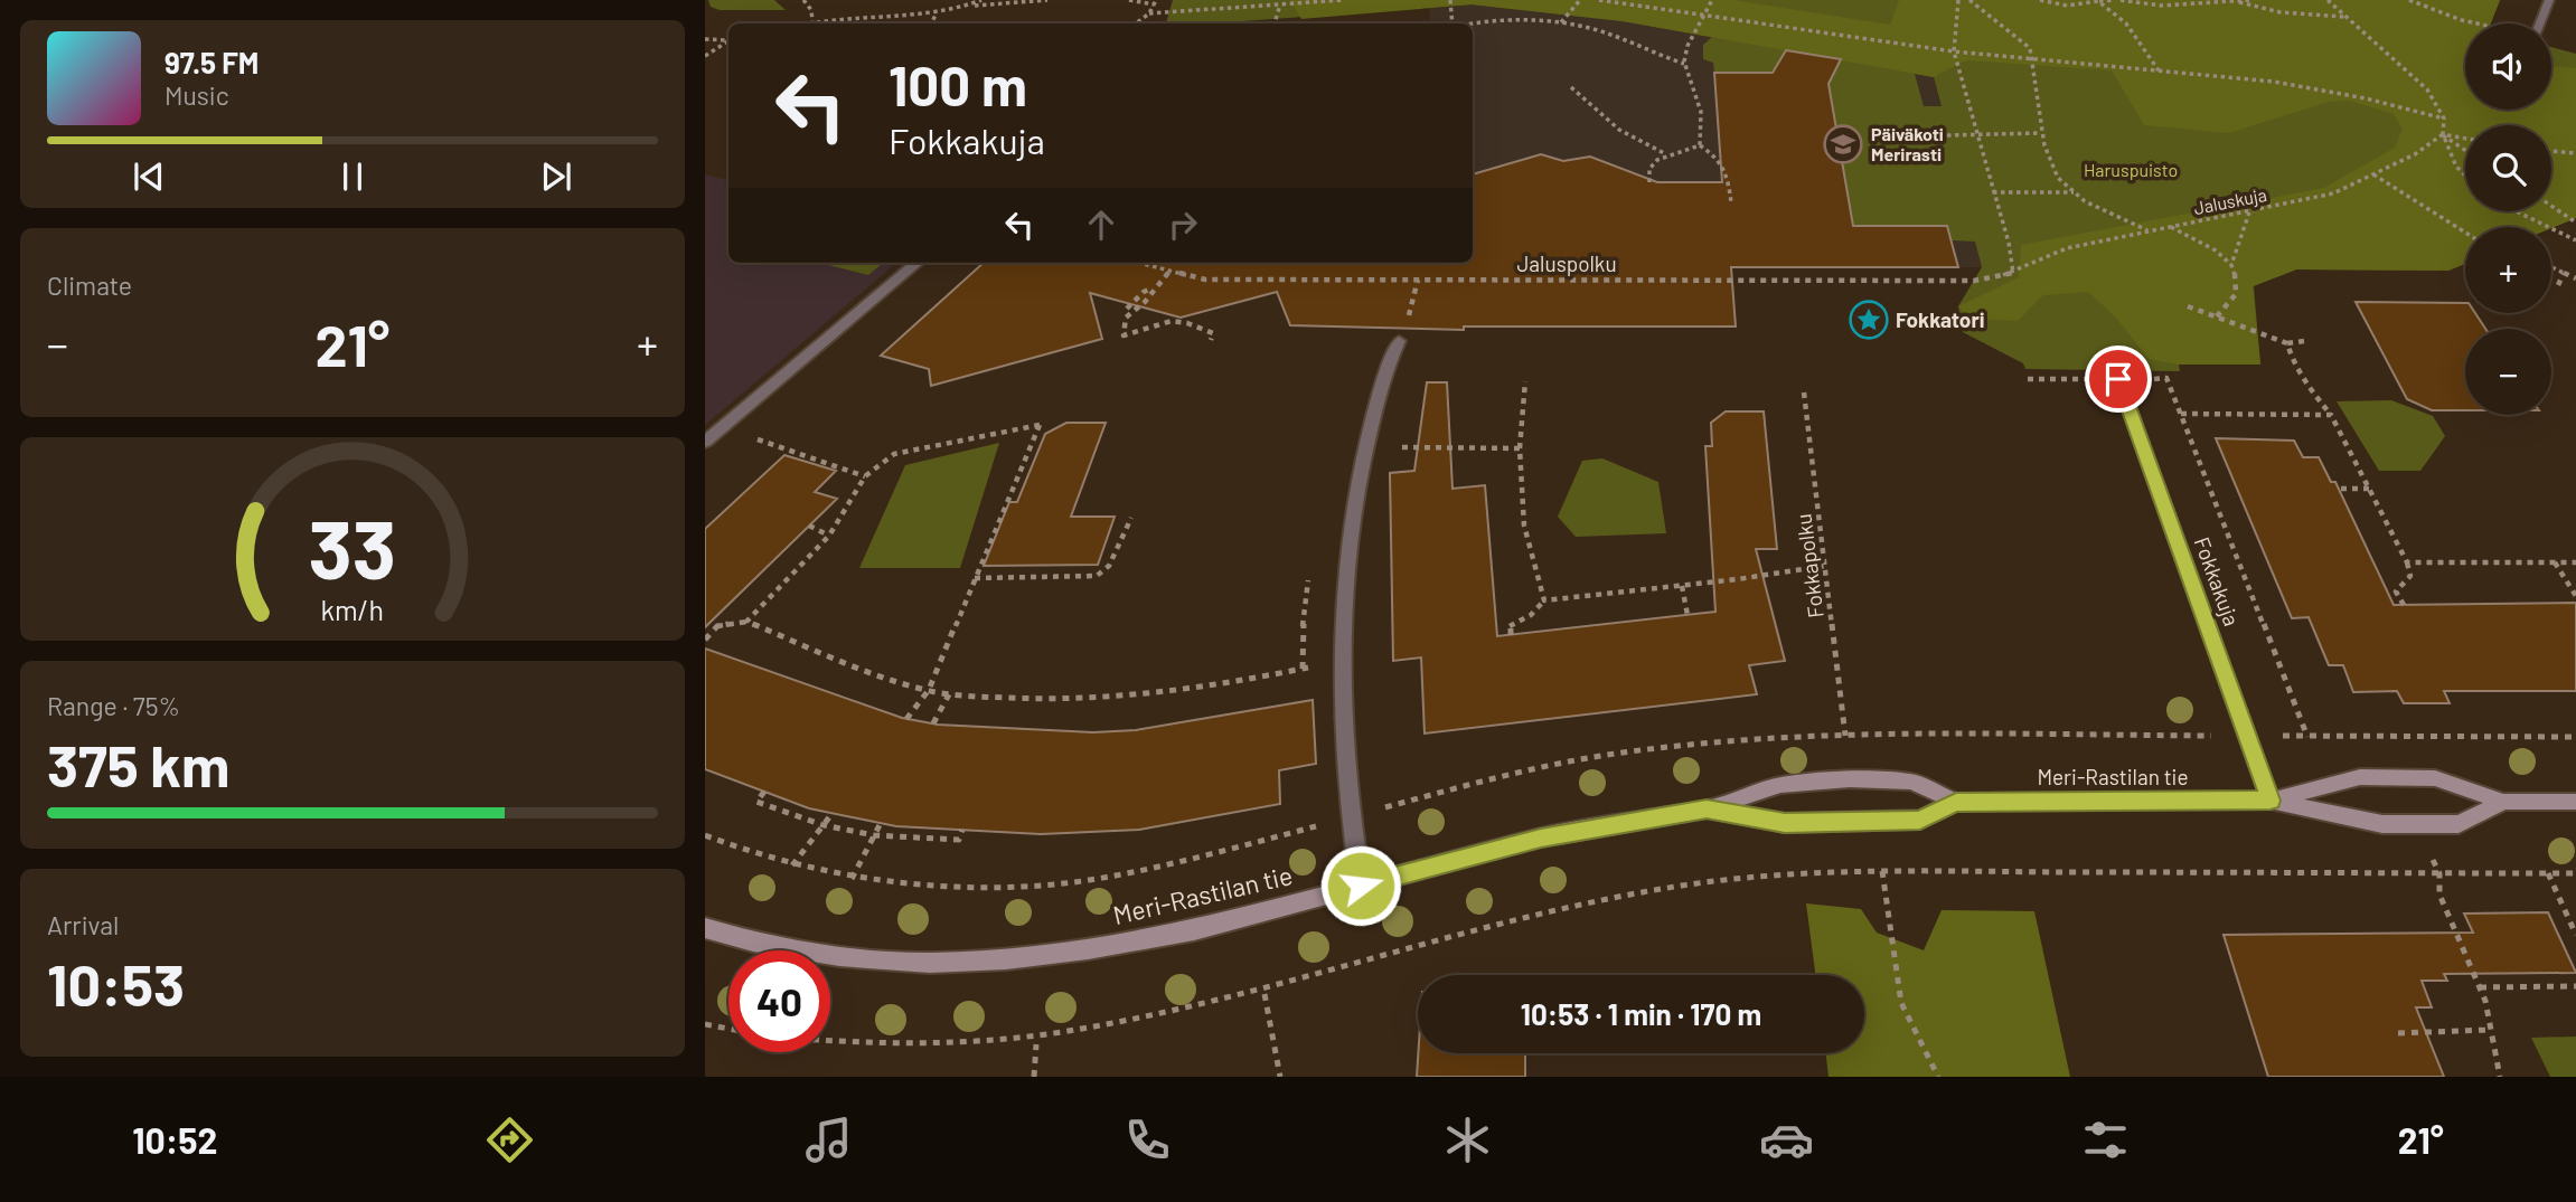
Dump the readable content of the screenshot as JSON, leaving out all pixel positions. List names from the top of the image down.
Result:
{
  "streets": {
    "street": ["Fokkakuja", "Meri-Rastilan tie"],
    "path": ["Jaluskuja", "Jaluspolku", "Fokkapolku"]
  },
  "crossings": [
    ["Jaluskuja", "Jaluspolku"],
    ["Fokkakuja", "Meri-Rastilan tie"]
  ],
  "parks": ["Haruspuisto"],
  "places": {
    "school or university": ["Päiväkoti Merirasti"],
    "place": ["Fokkatori"]
  },
  "page": {
    "map_buttons": ["+", "−"],
    "turn": ["100 m", "Fokkakuja"],
    "song": ["97.5 FM", "Music"],
    "tile": [
      "Climate",
      ["Range · 75%", "375 km"],
      ["Arrival", "10:53"]
    ],
    "heat": ["−", "21°", "+"],
    "limit": "40",
    "trip": "10:53 · 1 min · 170 m",
    "tabs": ["10:52", "21°"],
    "gauge": ["33", "km/h"]
  }
}
